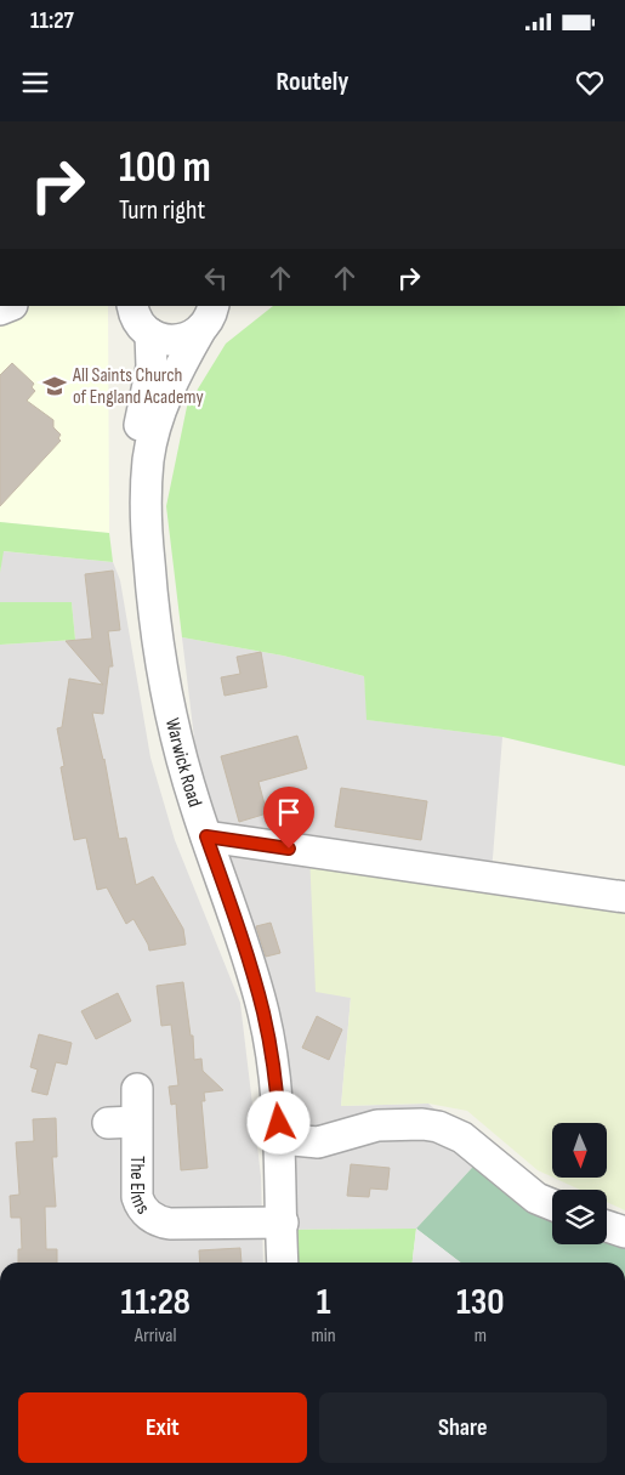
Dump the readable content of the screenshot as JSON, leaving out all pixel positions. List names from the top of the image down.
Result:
{
  "streets": {
    "street": ["Warwick Road", "The Elms"]
  },
  "crossings": [
    ["Warwick Road", "The Elms"]
  ],
  "places": {
    "school or university": ["All Saints Church of England Academy"]
  },
  "north": "bottom",
  "page": {
    "status": "11:27",
    "header": "Routely",
    "turn": ["100 m", "Turn right"],
    "eta": [
      "11:28",
      "Arrival",
      "1",
      "min",
      "130",
      "m"
    ],
    "buttons": ["Exit", "Share"]
  }
}
